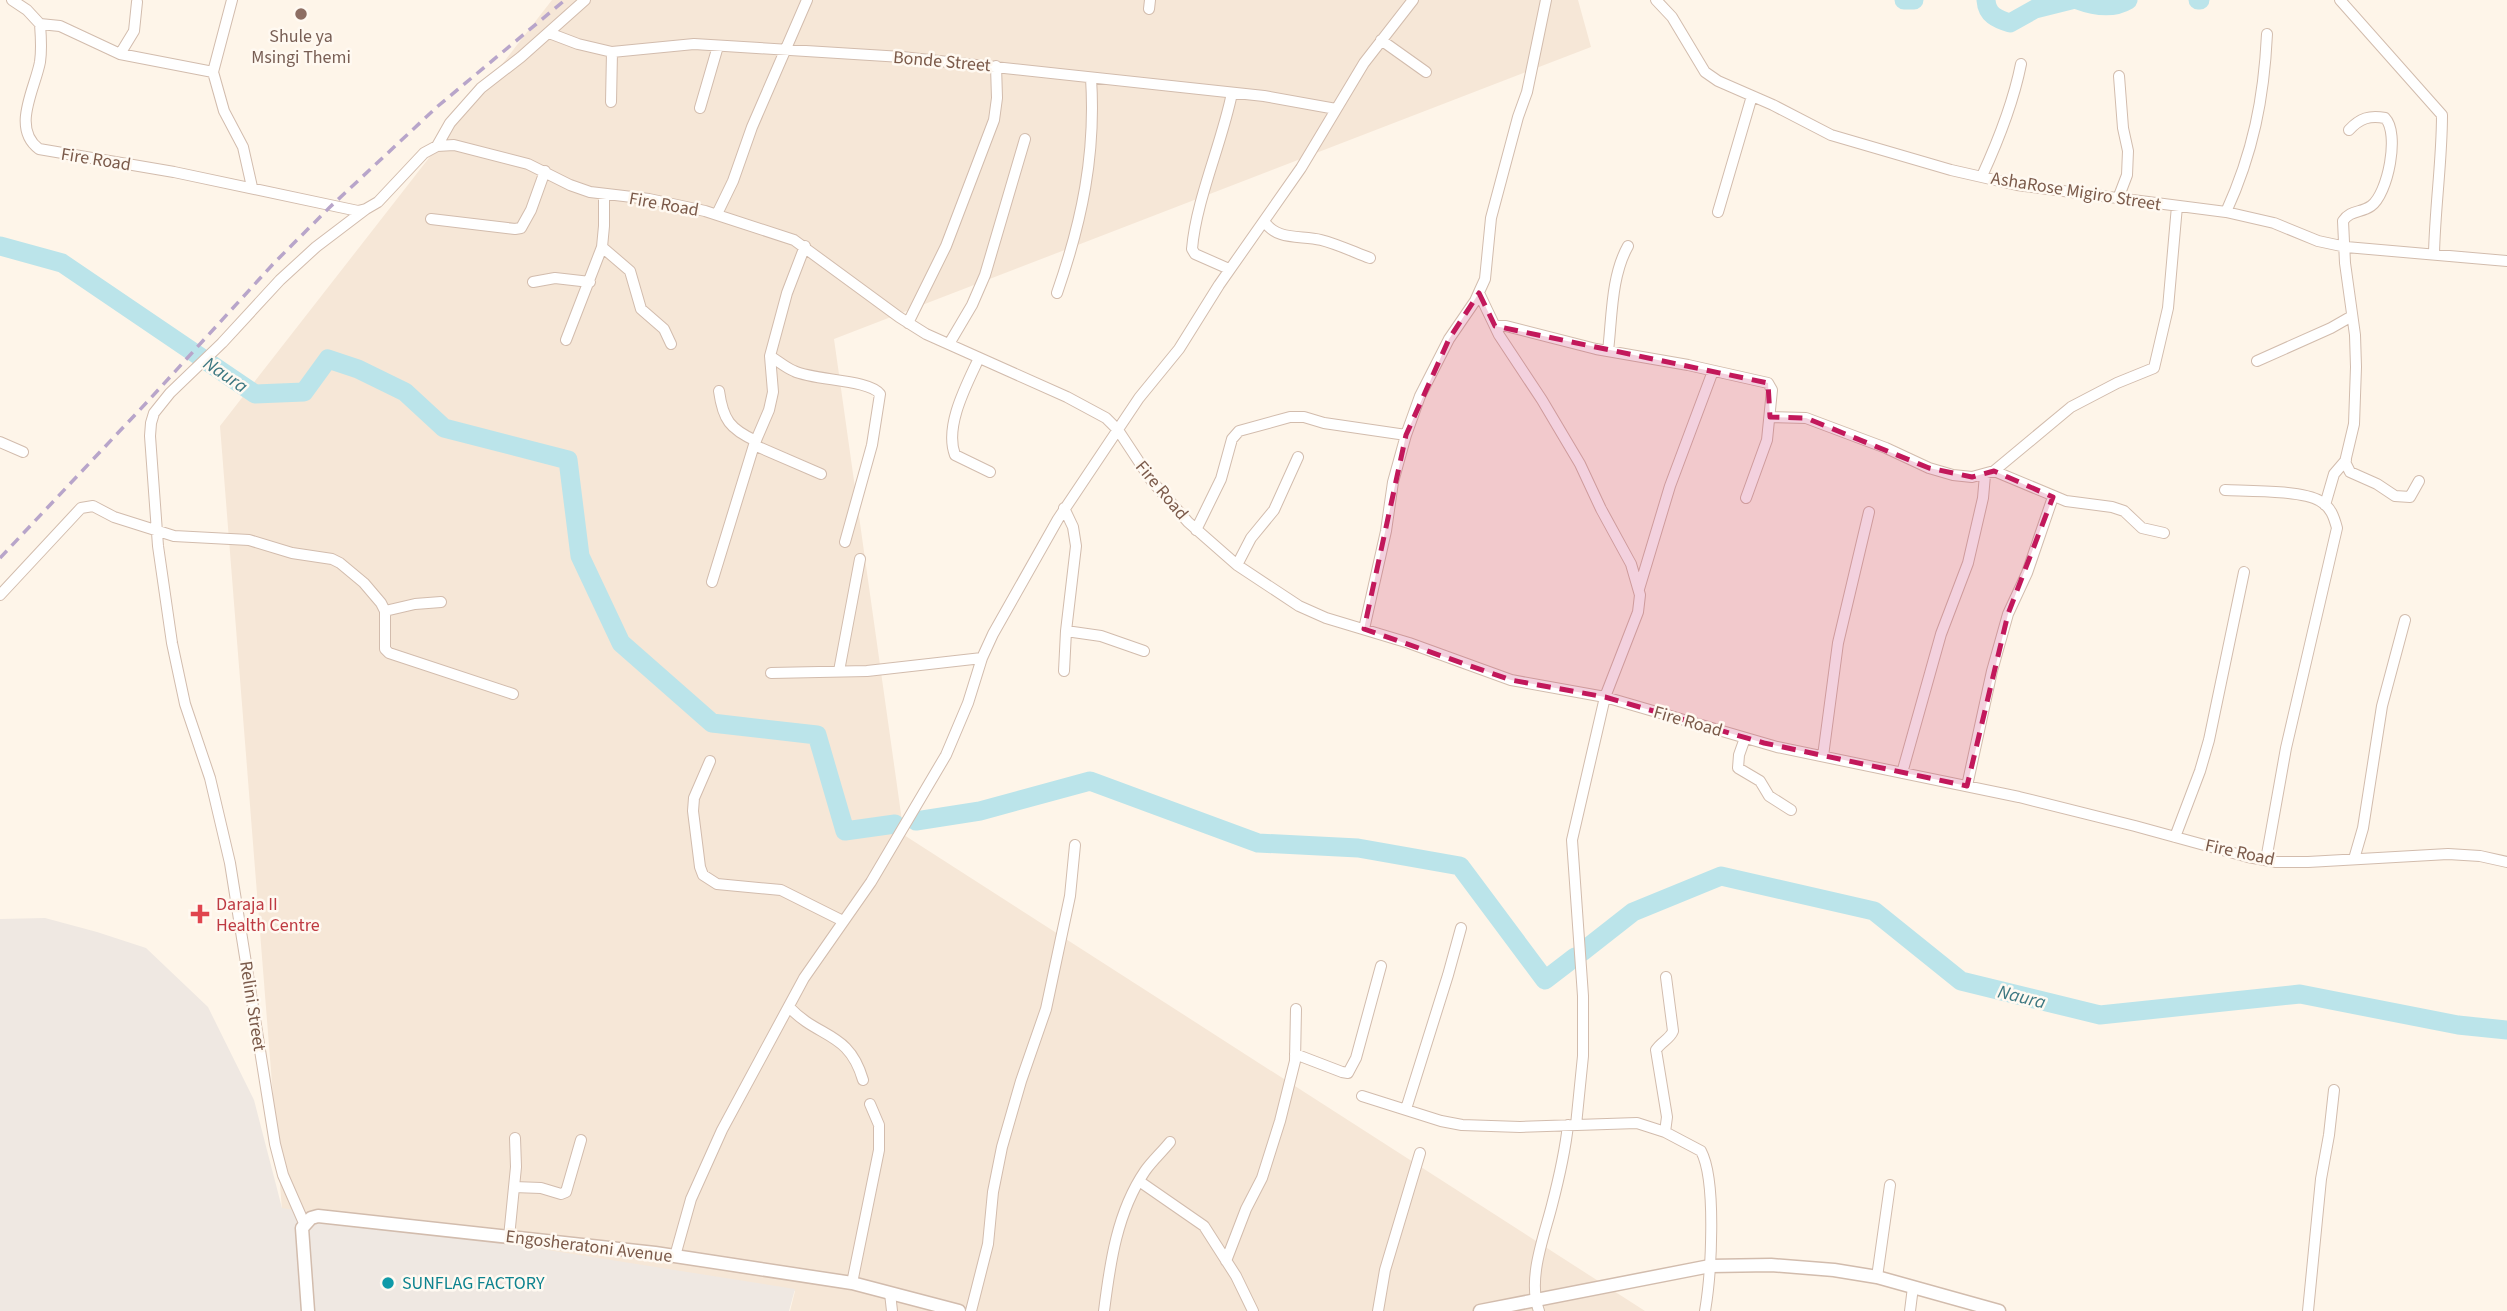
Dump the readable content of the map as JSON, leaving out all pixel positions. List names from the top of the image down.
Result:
{
  "streets": {
    "street": [
      "Bonde Street",
      "Fire Road",
      "AshaRose Migiro Street",
      "Relini Street",
      "Engosheratoni Avenue"
    ]
  },
  "crossings": [
    ["Fire Road", "Relini Street"],
    ["Relini Street", "Engosheratoni Avenue"]
  ],
  "water": ["Naura"],
  "places": {
    "other": ["Shule ya Msingi Themi", "SUNFLAG FACTORY"],
    "health": ["Daraja II Health Centre"]
  }
}
